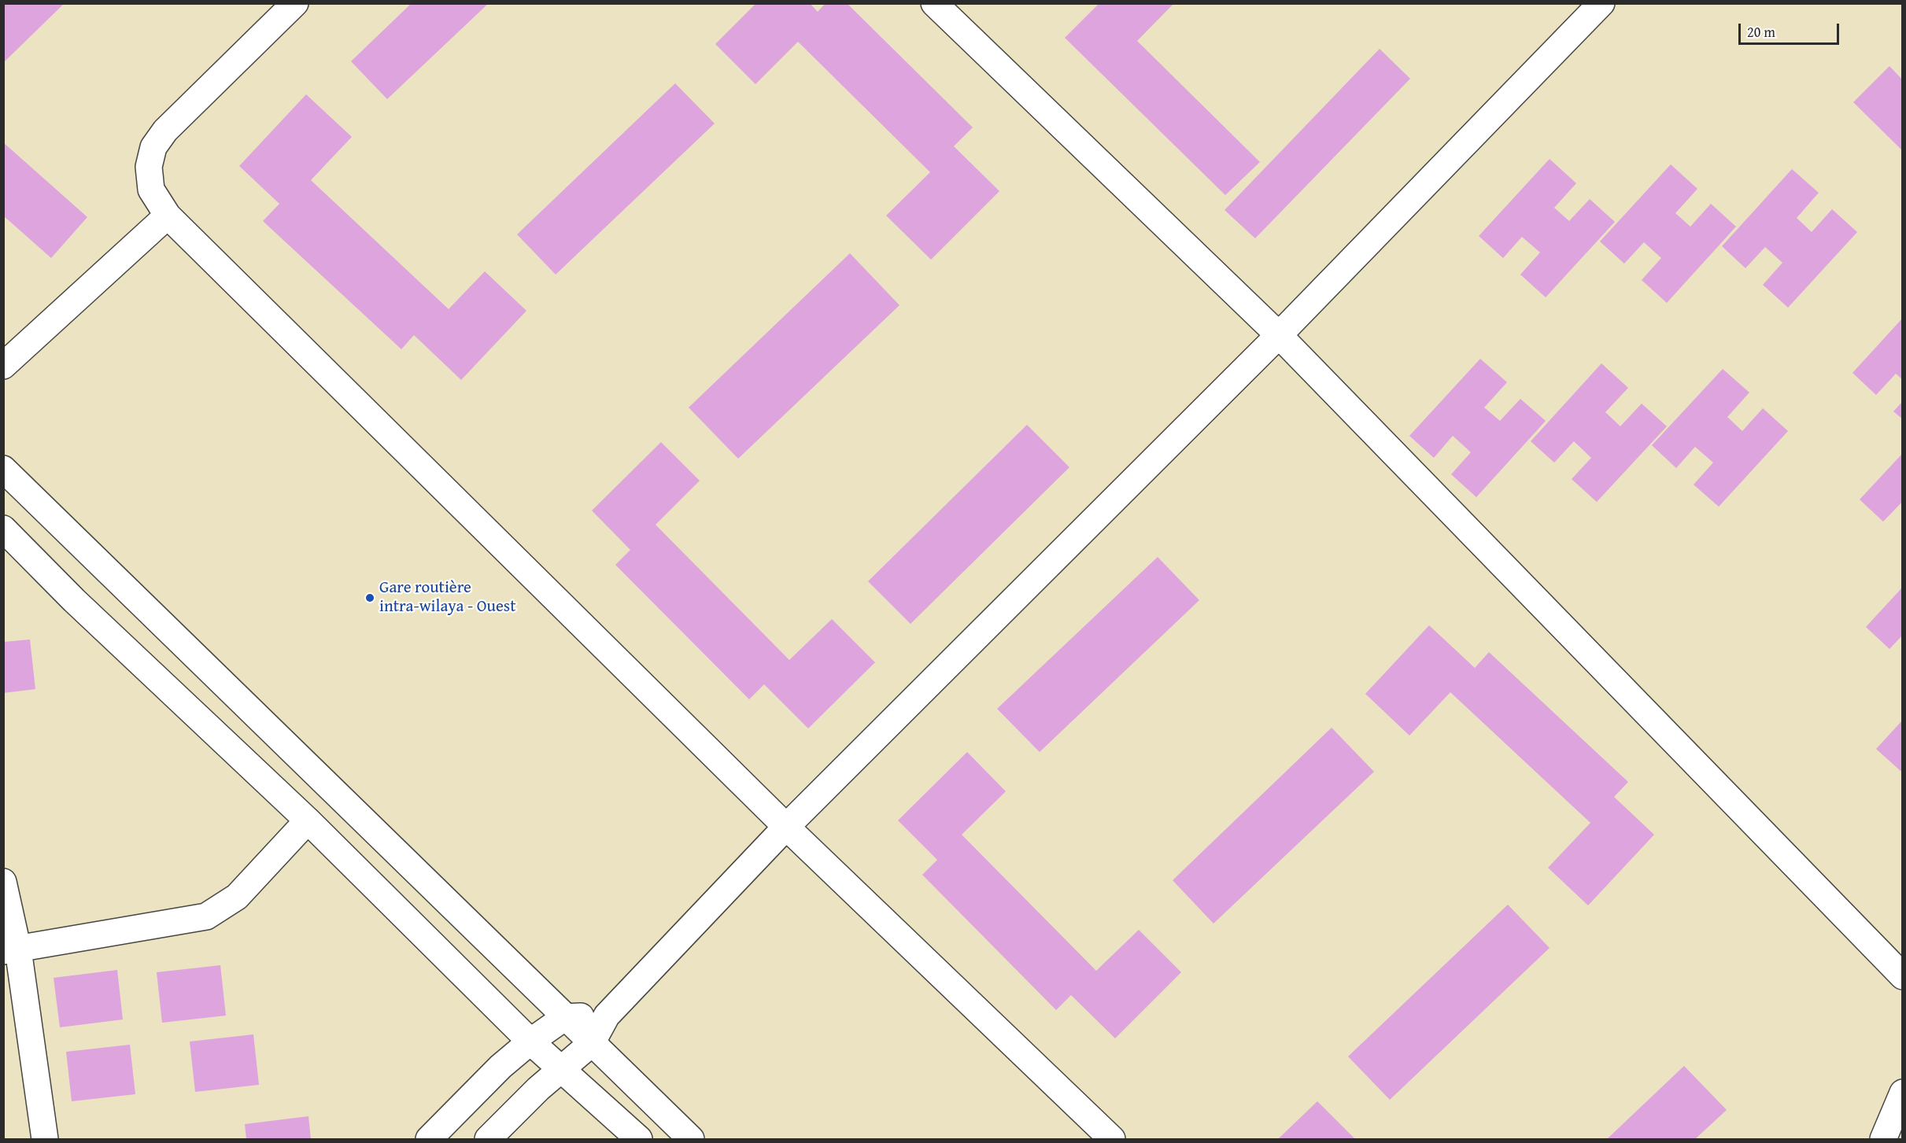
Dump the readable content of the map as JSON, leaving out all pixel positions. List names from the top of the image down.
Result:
{
  "places": ["Gare routière intra-wilaya - Ouest"],
  "scale_bar": "20 m"
}
